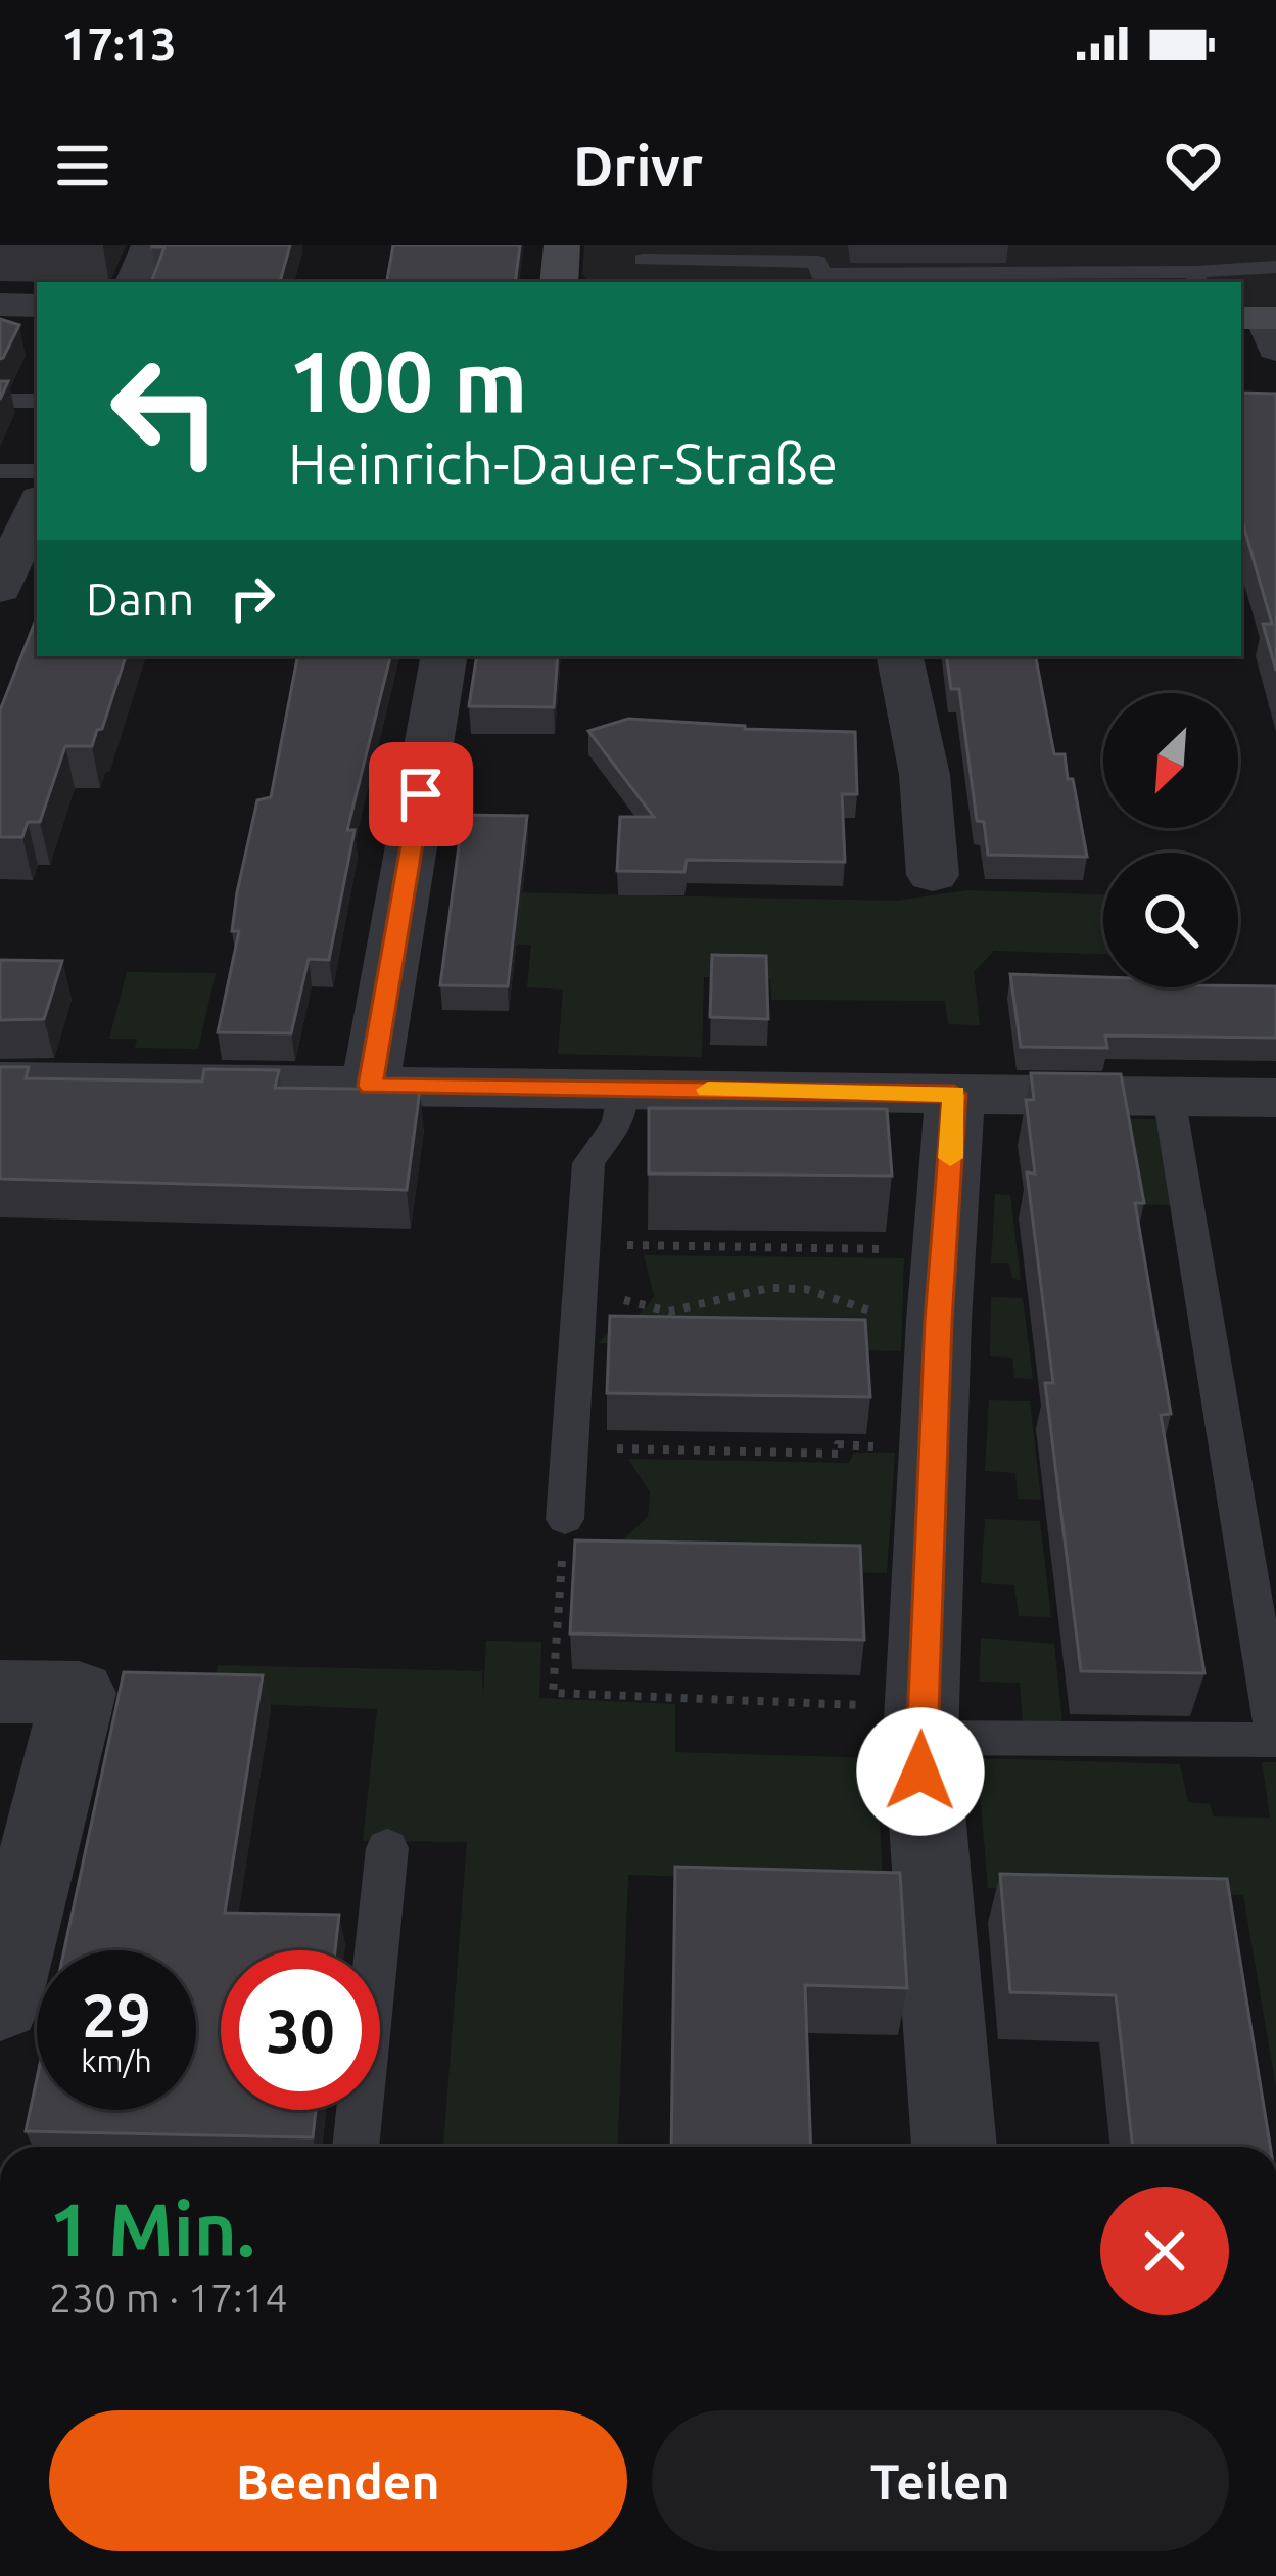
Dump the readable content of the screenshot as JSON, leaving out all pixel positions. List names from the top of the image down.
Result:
{
  "north": "bottom left",
  "page": {
    "status": "17:13",
    "header": "Drivr",
    "turn": ["100 m", "Heinrich-Dauer-Straße"],
    "then": "Dann",
    "speed": "29 km/h",
    "limit": "30",
    "heading": ["1 Min.", "230 m · 17:14"],
    "buttons": ["Beenden", "Teilen"]
  }
}
